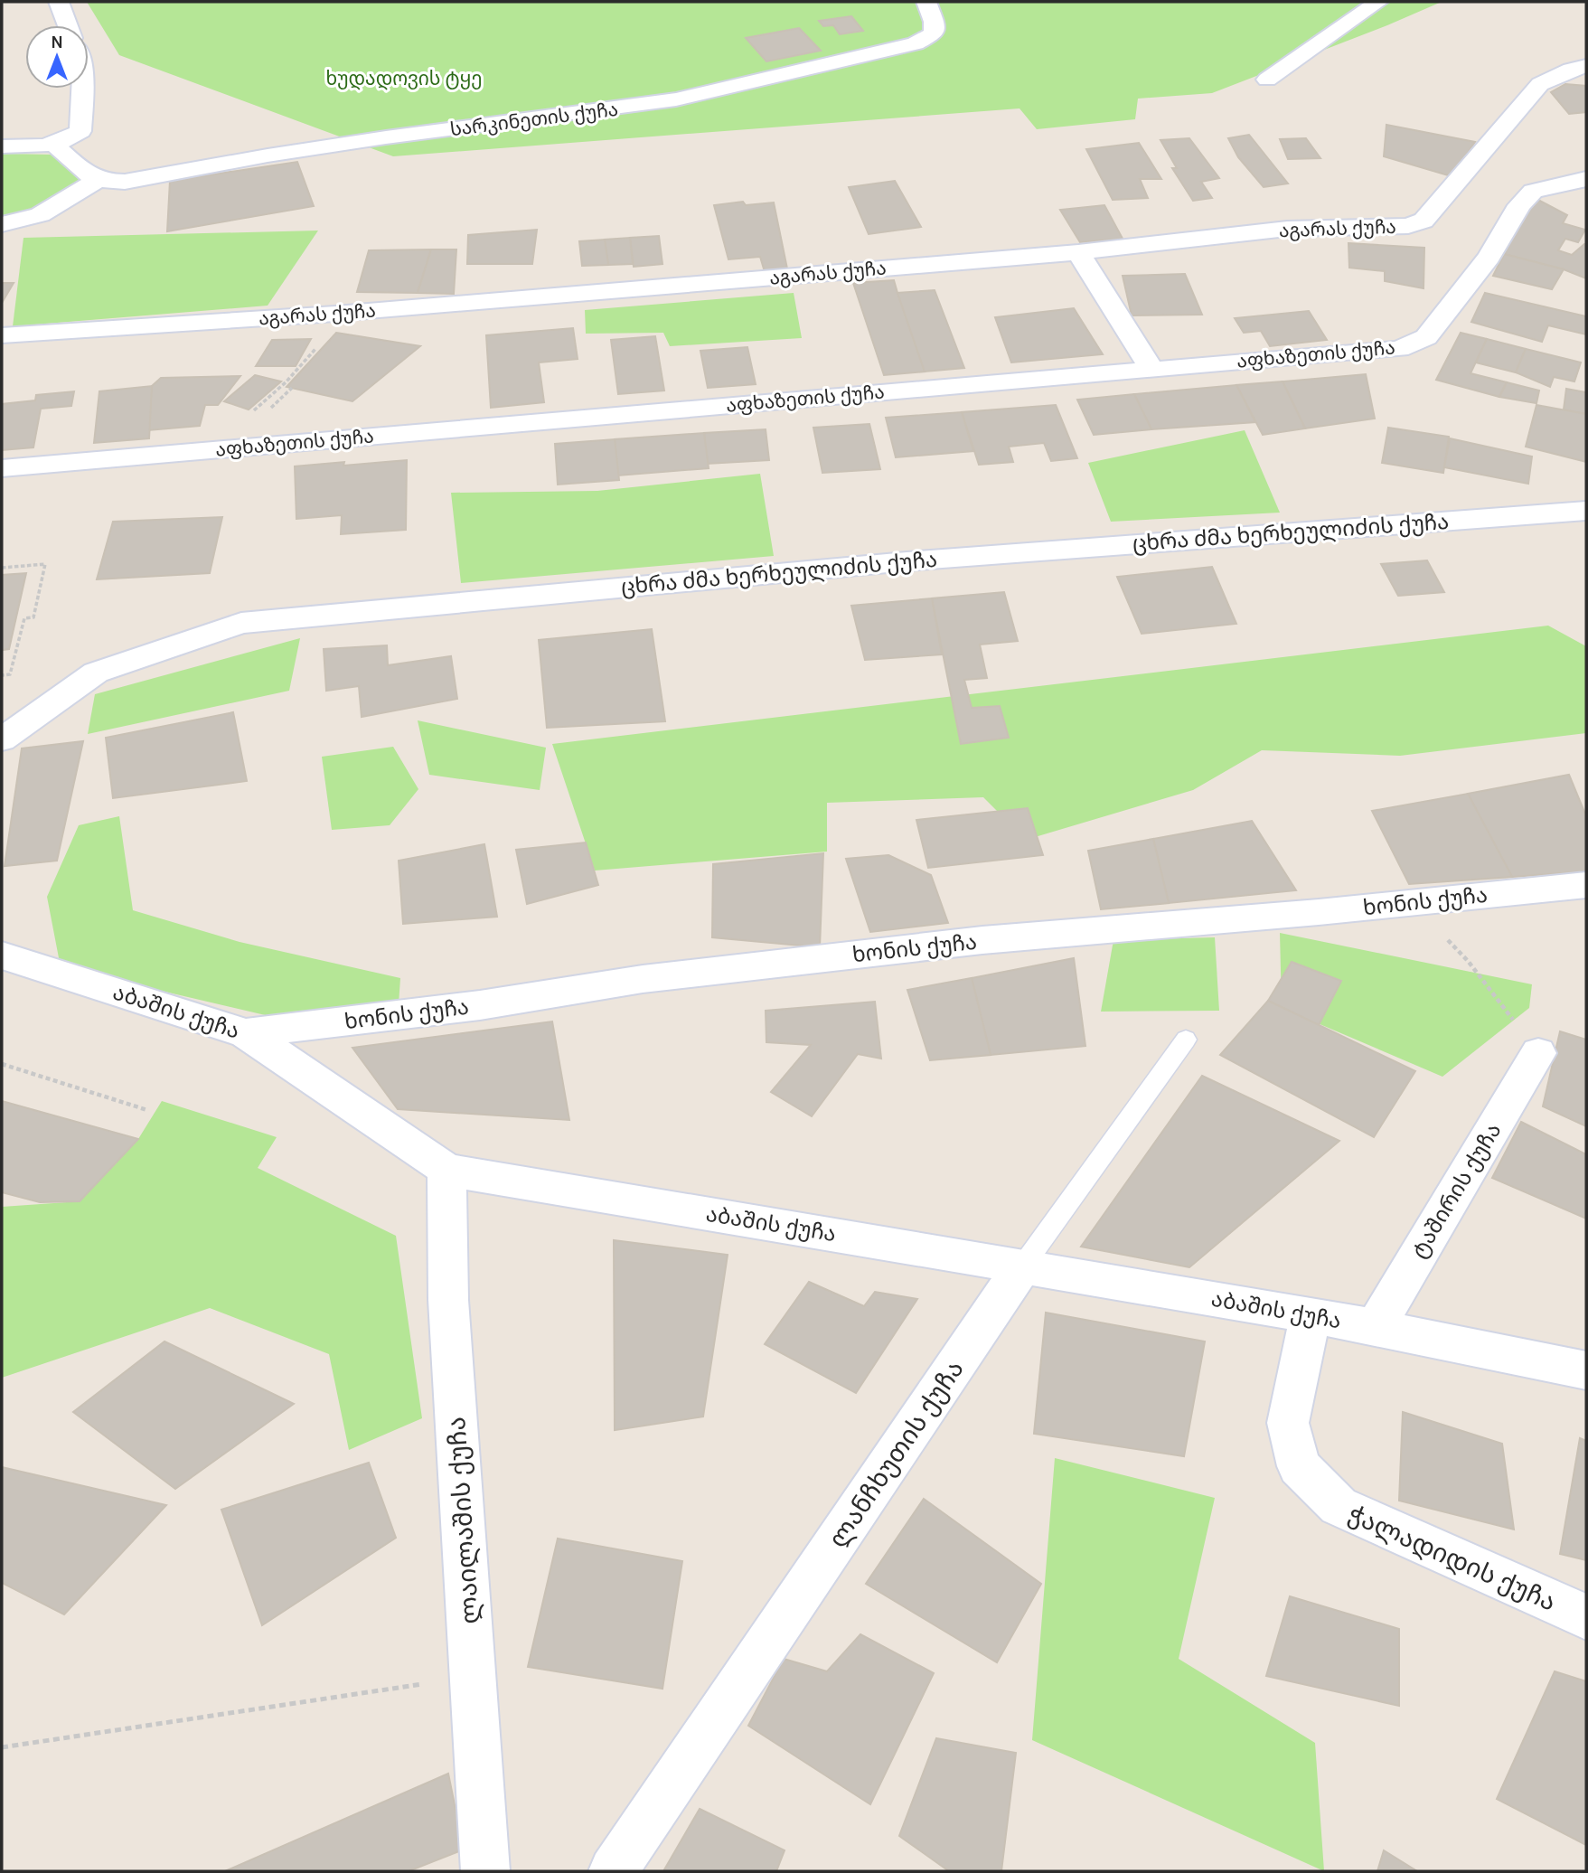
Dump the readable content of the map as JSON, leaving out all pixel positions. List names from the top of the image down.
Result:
{
  "streets": {
    "street": [
      "სარკინეთის ქუჩა",
      "აგარას ქუჩა",
      "აფხაზეთის ქუჩა",
      "ცხრა ძმა ხერხეულიძის ქუჩა",
      "ხონის ქუჩა",
      "აბაშის ქუჩა",
      "ტაშირის ქუჩა",
      "ლანჩხუთის ქუჩა",
      "ლაილაშის ქუჩა",
      "ჭალადიდის ქუჩა"
    ]
  },
  "crossings": [
    ["ხონის ქუჩა", "აბაშის ქუჩა"],
    ["აბაშის ქუჩა", "ტაშირის ქუჩა"],
    ["აბაშის ქუჩა", "ლანჩხუთის ქუჩა"],
    ["აბაშის ქუჩა", "ლაილაშის ქუჩა"],
    ["აბაშის ქუჩა", "ჭალადიდის ქუჩა"]
  ],
  "parks": ["ხუდადოვის ტყე"],
  "north": "top"
}
